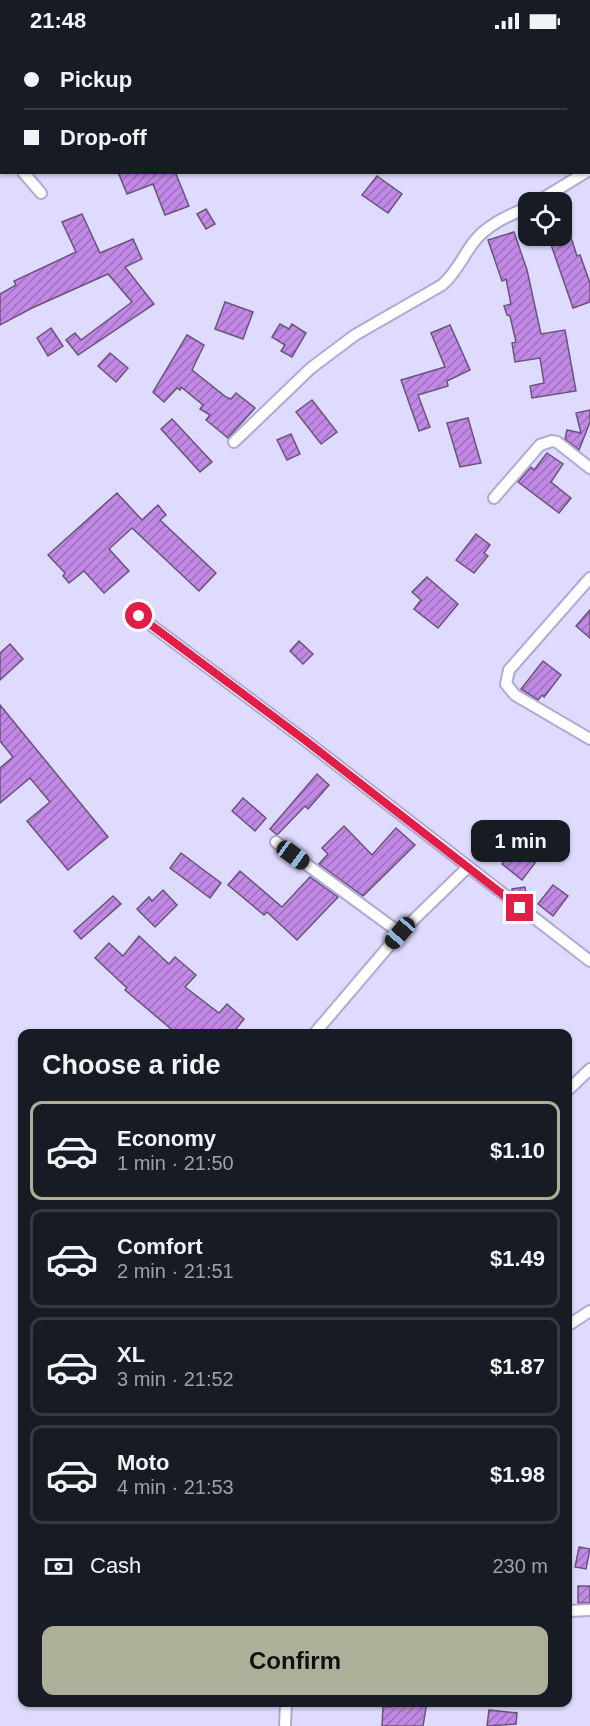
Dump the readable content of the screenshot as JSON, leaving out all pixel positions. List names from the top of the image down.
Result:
{
  "page": {
    "status": "21:48",
    "banner": ["Pickup", "Drop-off"],
    "bubble": "1 min",
    "heading": "Choose a ride",
    "list": [
      {
        "name": "Economy",
        "note": "1 min · 21:50",
        "value": "$1.10"
      },
      {
        "name": "Comfort",
        "note": "2 min · 21:51",
        "value": "$1.49"
      },
      {
        "name": "XL",
        "note": "3 min · 21:52",
        "value": "$1.87"
      },
      {
        "name": "Moto",
        "note": "4 min · 21:53",
        "value": "$1.98"
      }
    ],
    "pay": ["Cash", "230 m"],
    "buttons": "Confirm"
  }
}
